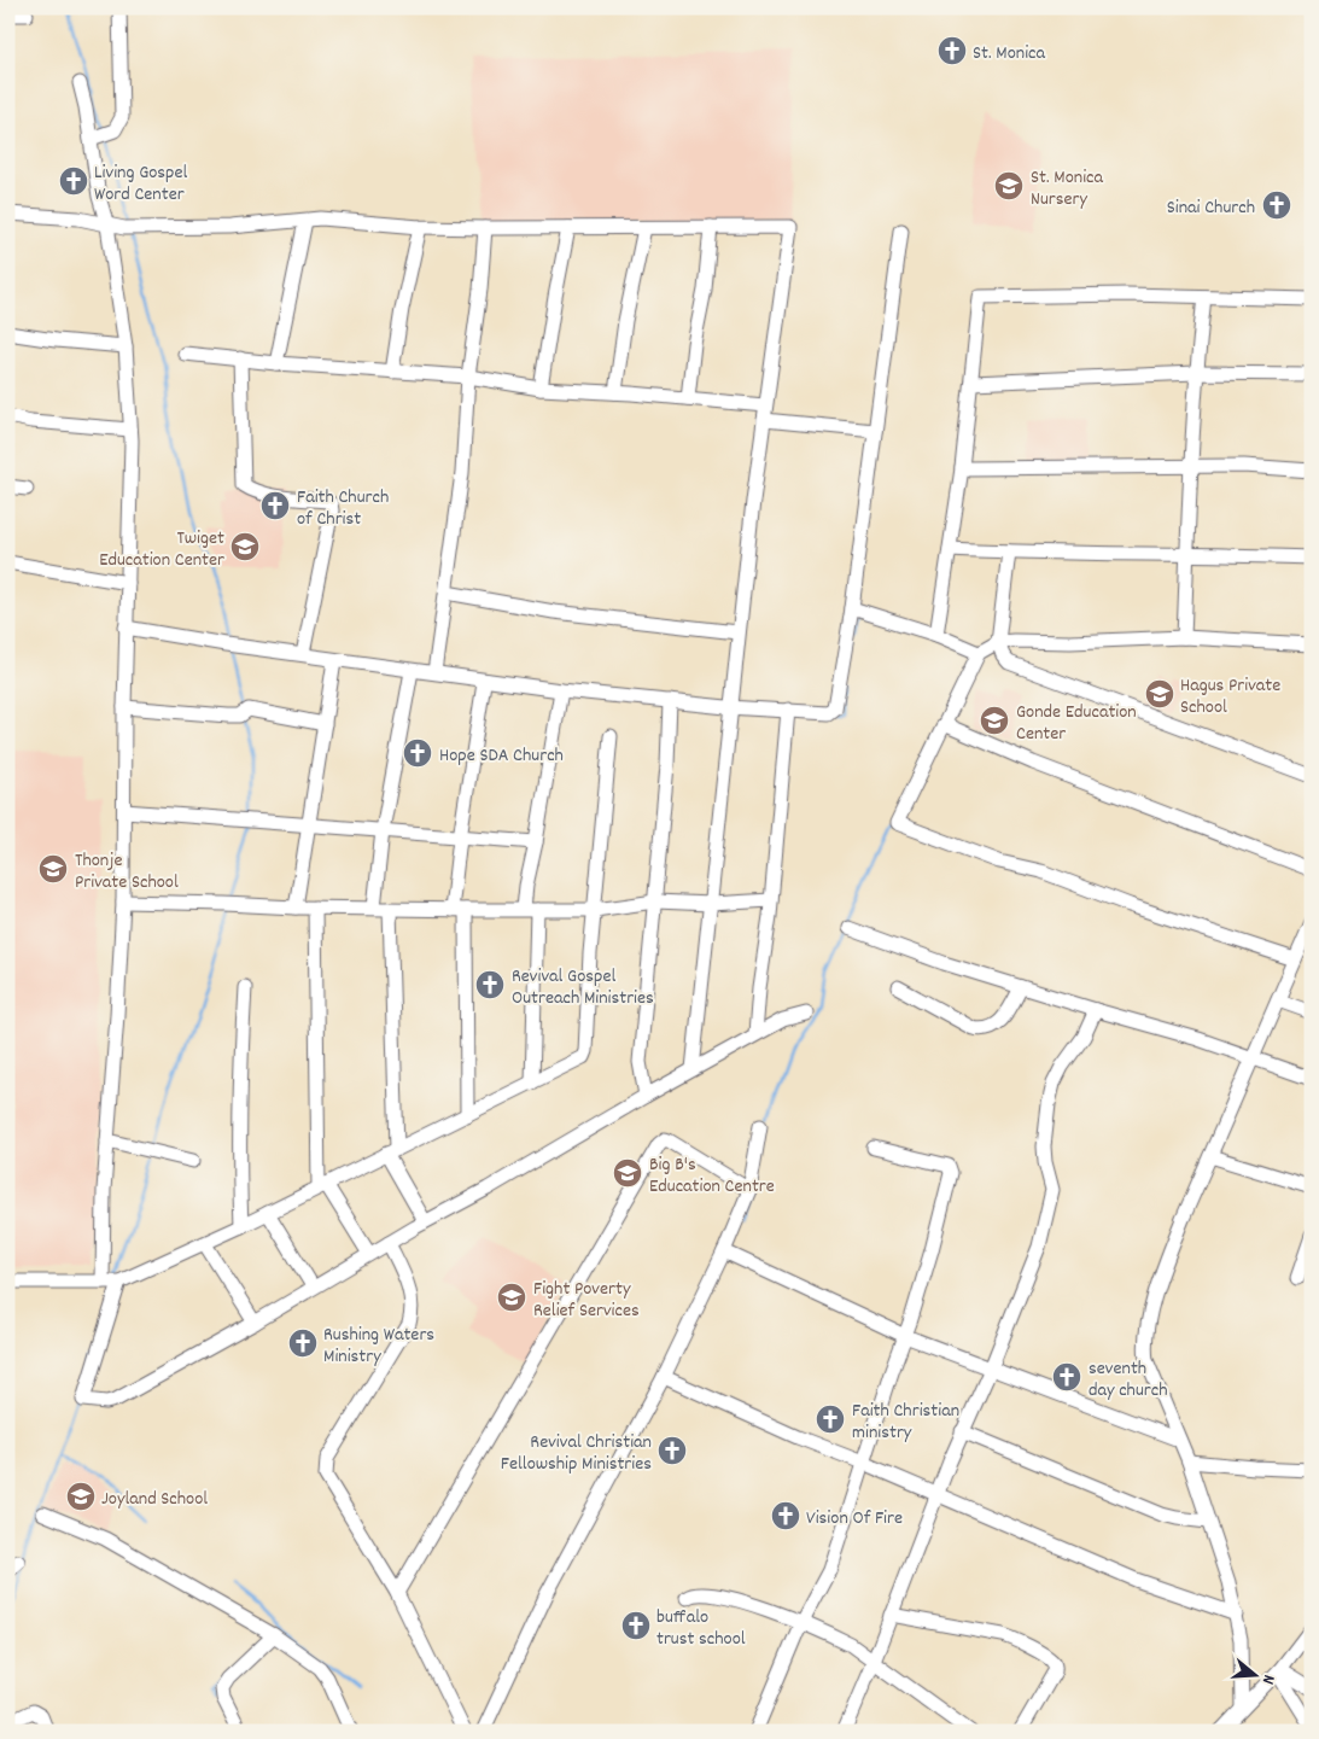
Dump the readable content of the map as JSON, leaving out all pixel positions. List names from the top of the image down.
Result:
{
  "places": {
    "church": [
      "St. Monica",
      "Living Gospel Word Center",
      "Sinai Church",
      "Faith Church of Christ",
      "Hope SDA Church",
      "Revival Gospel Outreach Ministries",
      "Rushing Waters Ministry",
      "seventh day church",
      "Faith Christian ministry",
      "Revival Christian Fellowship Ministries",
      "Vision Of Fire",
      "buffalo trust school"
    ],
    "school or university": [
      "St. Monica Nursery",
      "Twiget Education Center",
      "Hagus Private School",
      "Gonde Education Center",
      "Thonje Private School",
      "Big B's Education Centre",
      "Fight Poverty Relief Services",
      "Joyland School"
    ]
  },
  "north": "right"
}
